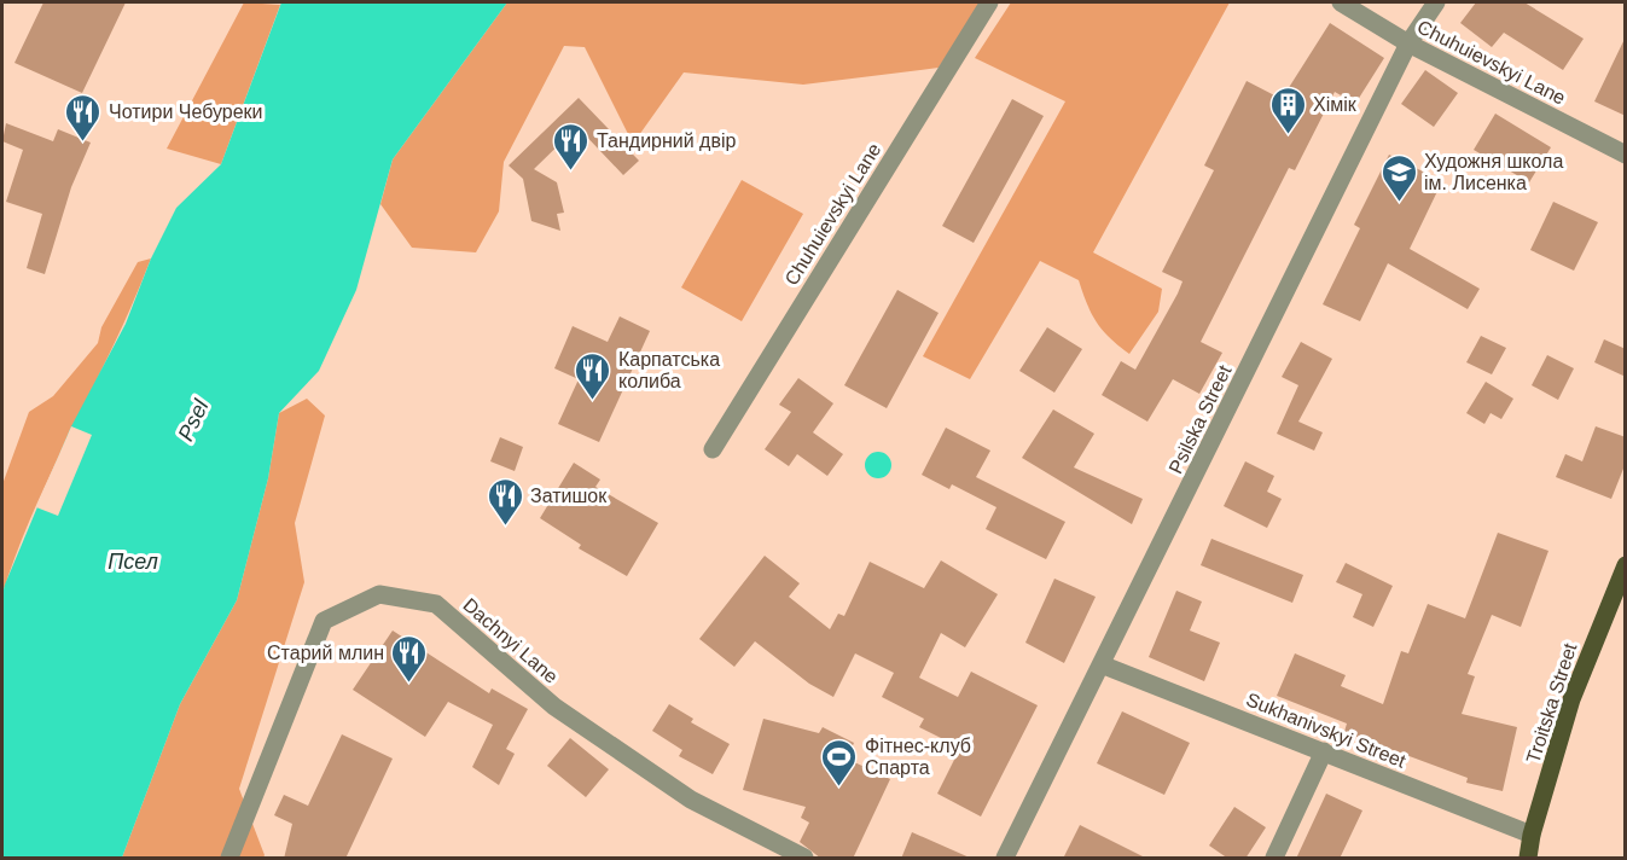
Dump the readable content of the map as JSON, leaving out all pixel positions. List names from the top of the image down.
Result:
{
  "streets": {
    "main road": ["Troitska Street"],
    "street": [
      "Chuhuievskyi Lane",
      "Psilska Street",
      "Dachnyi Lane",
      "Sukhanivskyi Street"
    ]
  },
  "crossings": [
    ["Chuhuievskyi Lane", "Psilska Street"],
    ["Psilska Street", "Sukhanivskyi Street"],
    ["Troitska Street", "Sukhanivskyi Street"]
  ],
  "water": ["Psel", "Псел"],
  "places": {
    "building": ["Хімік"],
    "restaurant": [
      "Чотири Чебуреки",
      "Тандирний двір",
      "Карпатська колиба",
      "Затишок",
      "Старий млин"
    ],
    "school or university": ["Художня школа ім. Лисенка"],
    "sports": ["Фітнес-клуб Спарта"]
  }
}
